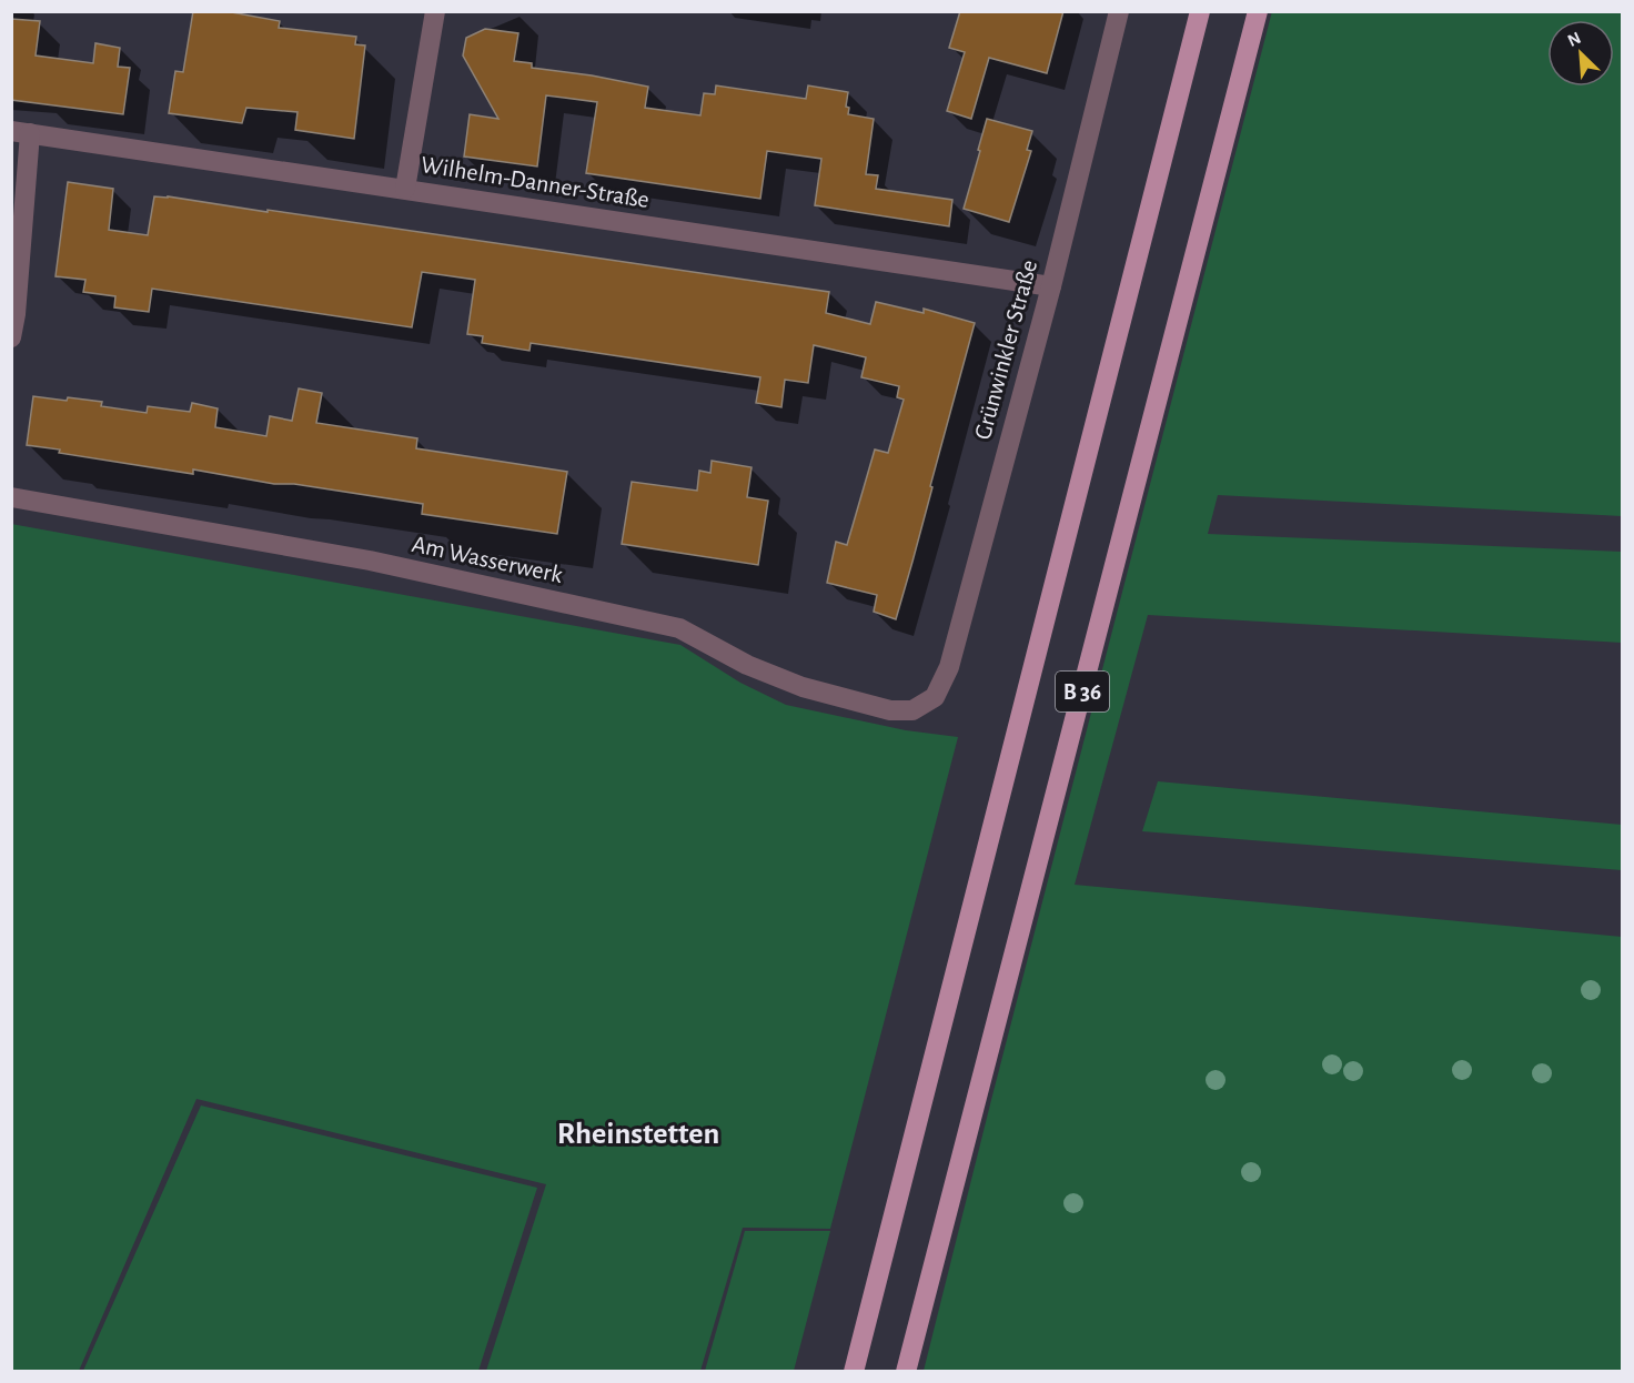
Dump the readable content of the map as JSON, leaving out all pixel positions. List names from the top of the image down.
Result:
{
  "streets": {
    "main road": ["B 36"],
    "street": ["Wilhelm-Danner-Straße", "Grünwinkler Straße", "Am Wasserwerk"]
  },
  "crossings": [
    ["Wilhelm-Danner-Straße", "Grünwinkler Straße"],
    ["Grünwinkler Straße", "Am Wasserwerk"]
  ],
  "districts": ["Rheinstetten"],
  "north": "top left"
}
